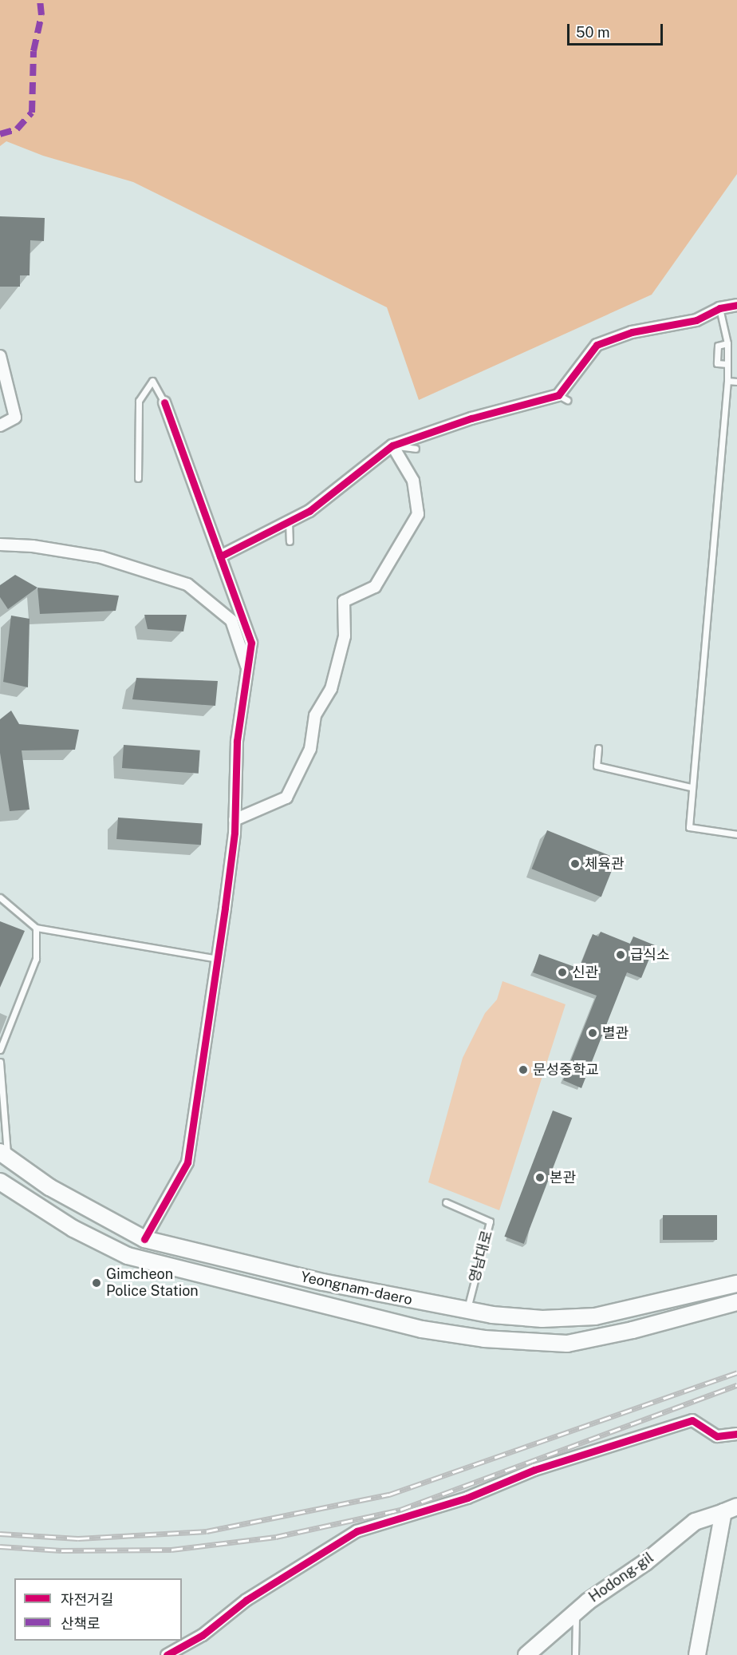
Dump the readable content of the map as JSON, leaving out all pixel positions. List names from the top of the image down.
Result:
{
  "streets": {
    "main road": ["Yeongnam-daero", "Hodong-gil"],
    "lane": ["영남대로"]
  },
  "crossings": [
    ["영남대로", "Yeongnam-daero"]
  ],
  "places": [
    "체육관",
    "급식소",
    "신관",
    "별관",
    "문성중학교",
    "본관",
    "Gimcheon Police Station"
  ],
  "legend": ["자전거길", "산책로"],
  "scale_bar": "50 m"
}
